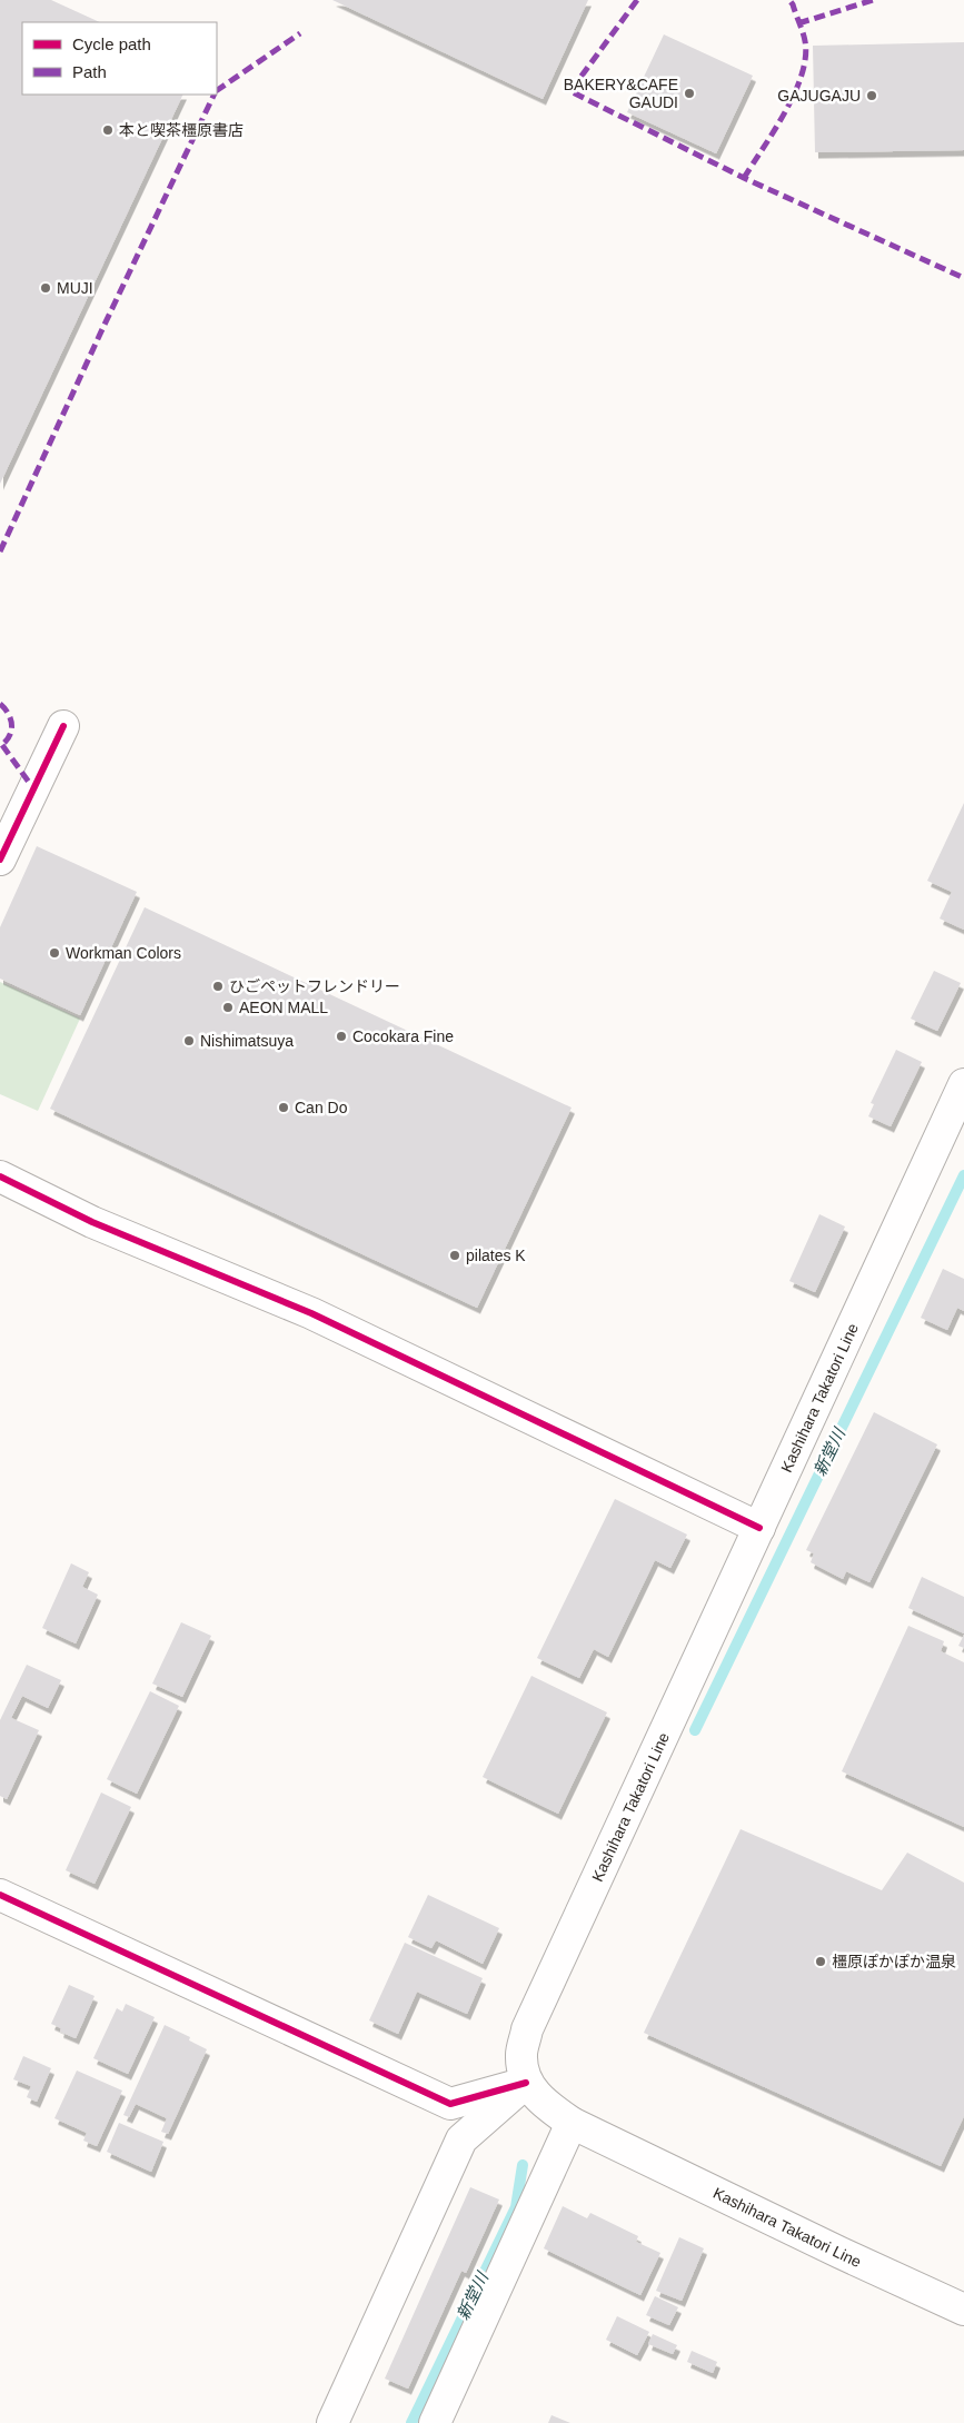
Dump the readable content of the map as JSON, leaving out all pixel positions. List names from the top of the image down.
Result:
{
  "streets": {
    "street": ["Kashihara Takatori Line"]
  },
  "water": ["新堂川"],
  "places": [
    "BAKERY&CAFE GAUDI",
    "GAJUGAJU",
    "本と喫茶橿原書店",
    "MUJI",
    "Workman Colors",
    "ひごペットフレンドリー",
    "AEON MALL",
    "Cocokara Fine",
    "Nishimatsuya",
    "Can Do",
    "pilates K",
    "橿原ぽかぽか温泉"
  ],
  "legend": ["Cycle path", "Path"]
}
